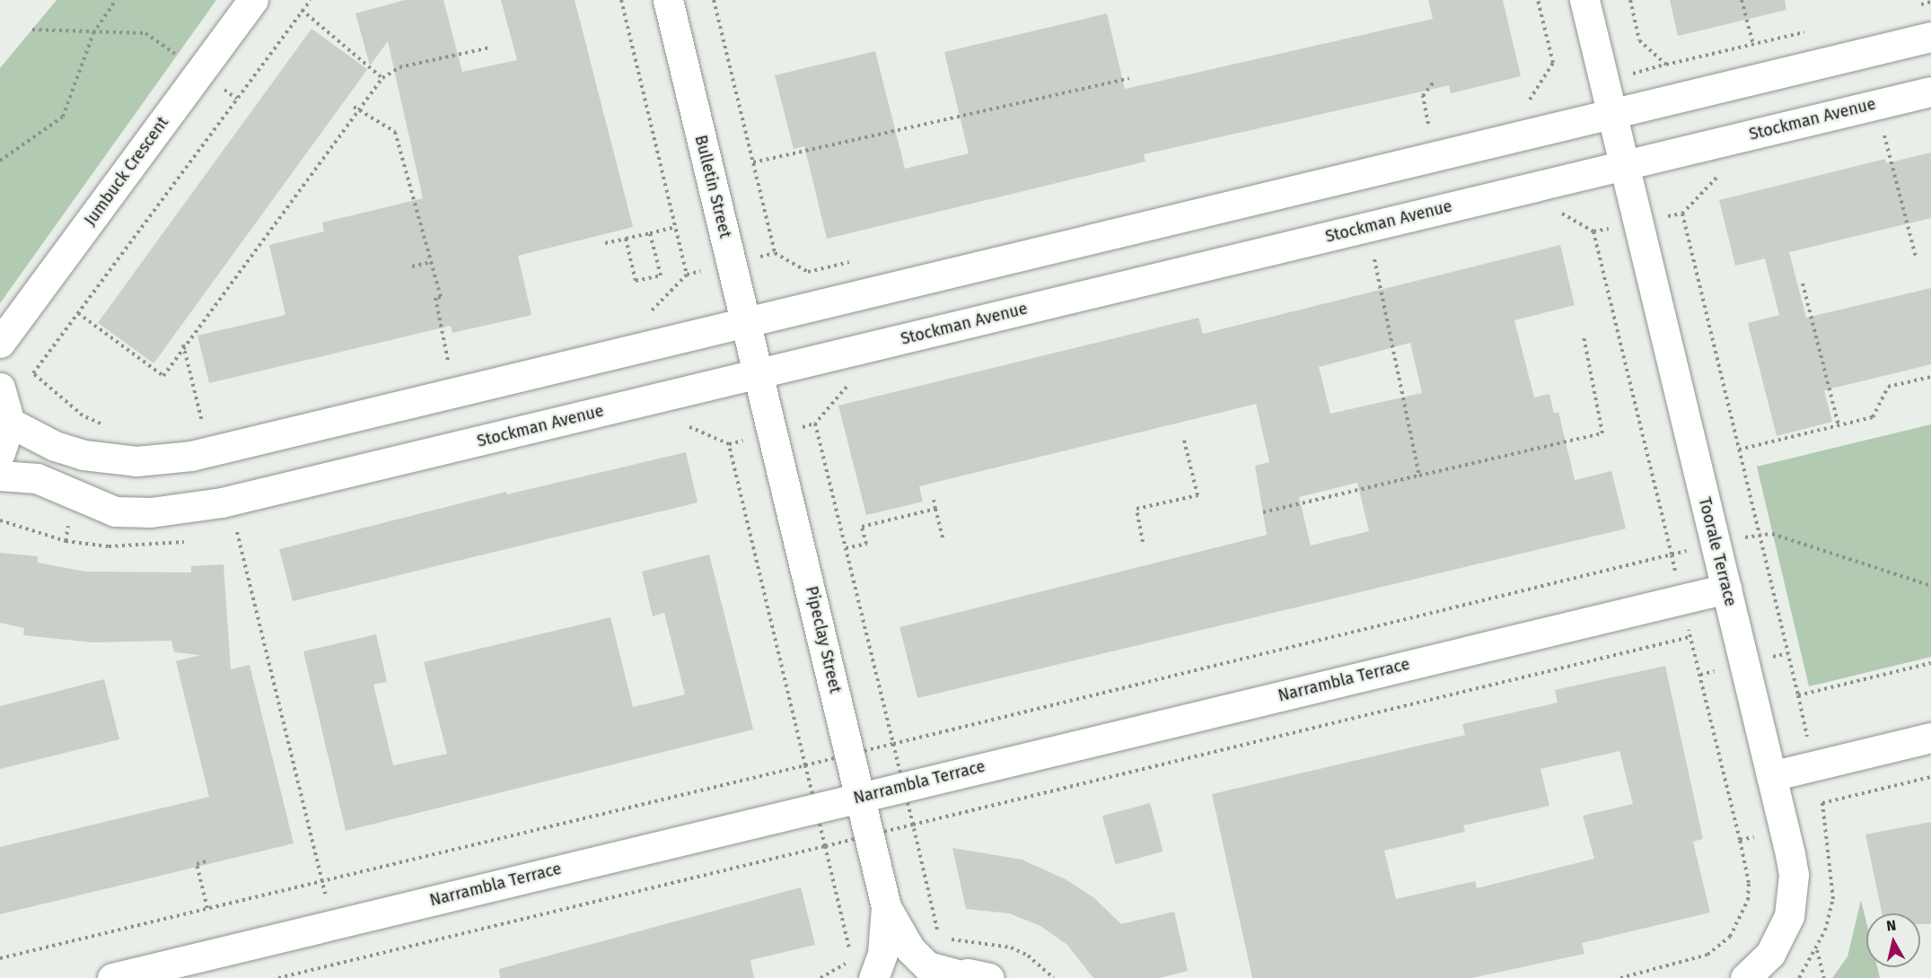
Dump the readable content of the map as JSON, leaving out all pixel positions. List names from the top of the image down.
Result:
{
  "streets": {
    "street": [
      "Stockman Avenue",
      "Jumbuck Crescent",
      "Bulletin Street",
      "Toorale Terrace",
      "Pipeclay Street",
      "Narrambla Terrace"
    ]
  },
  "crossings": [
    ["Stockman Avenue", "Bulletin Street"],
    ["Stockman Avenue", "Toorale Terrace"],
    ["Stockman Avenue", "Pipeclay Street"],
    ["Bulletin Street", "Pipeclay Street"],
    ["Toorale Terrace", "Narrambla Terrace"],
    ["Pipeclay Street", "Narrambla Terrace"]
  ],
  "north": "top"
}
